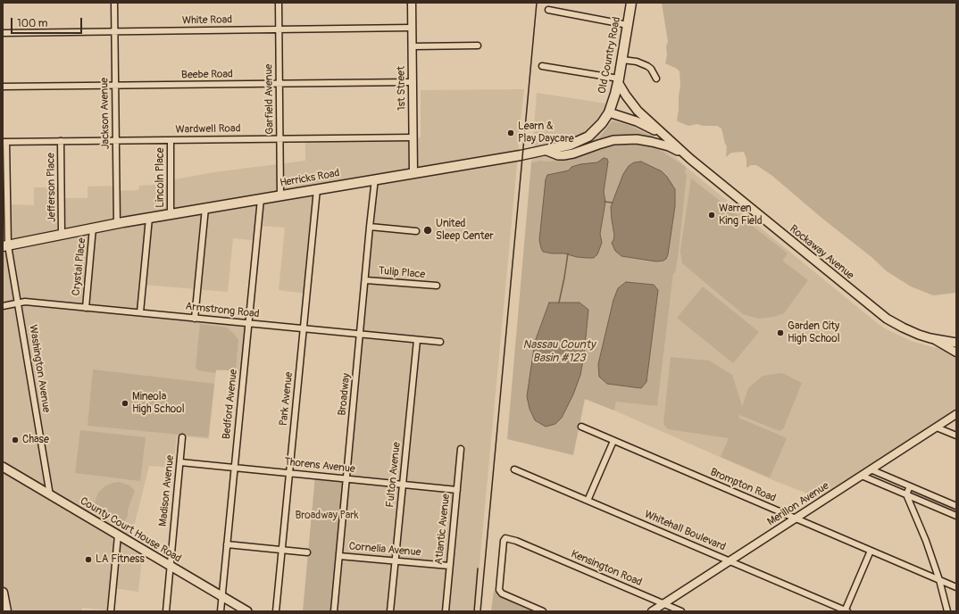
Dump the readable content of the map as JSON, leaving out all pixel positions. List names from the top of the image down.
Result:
{
  "streets": {
    "main road": [
      "Old Country Road",
      "Herricks Road",
      "Rockaway Avenue",
      "County Court House Road"
    ],
    "street": [
      "White Road",
      "Beebe Road",
      "1st Street",
      "Garfield Avenue",
      "Jackson Avenue",
      "Wardwell Road",
      "Lincoln Place",
      "Jefferson Place",
      "Crystal Place",
      "Tulip Place",
      "Armstrong Road",
      "Washington Avenue",
      "Broadway",
      "Park Avenue",
      "Bedford Avenue",
      "Thorens Avenue",
      "Fulton Avenue",
      "Brompton Road",
      "Madison Avenue",
      "Merillon Avenue",
      "Atlantic Avenue",
      "Whitehall Boulevard",
      "Cornelia Avenue",
      "Kensington Road"
    ]
  },
  "crossings": [
    ["White Road", "1st Street"],
    ["White Road", "Garfield Avenue"],
    ["White Road", "Jackson Avenue"],
    ["Old Country Road", "Herricks Road"],
    ["Old Country Road", "Rockaway Avenue"],
    ["Beebe Road", "1st Street"],
    ["Beebe Road", "Garfield Avenue"],
    ["Beebe Road", "Jackson Avenue"],
    ["1st Street", "Wardwell Road"],
    ["1st Street", "Herricks Road"],
    ["Garfield Avenue", "Wardwell Road"],
    ["Garfield Avenue", "Herricks Road"],
    ["Jackson Avenue", "Wardwell Road"],
    ["Jackson Avenue", "Herricks Road"],
    ["Wardwell Road", "Lincoln Place"],
    ["Wardwell Road", "Jefferson Place"],
    ["Wardwell Road", "Washington Avenue"],
    ["Lincoln Place", "Herricks Road"],
    ["Herricks Road", "Jefferson Place"],
    ["Herricks Road", "Rockaway Avenue"],
    ["Herricks Road", "Crystal Place"],
    ["Herricks Road", "Washington Avenue"],
    ["Herricks Road", "Broadway"],
    ["Herricks Road", "Park Avenue"],
    ["Herricks Road", "Bedford Avenue"],
    ["Crystal Place", "Armstrong Road"],
    ["Tulip Place", "Broadway"],
    ["Armstrong Road", "Washington Avenue"],
    ["Armstrong Road", "Broadway"],
    ["Armstrong Road", "Park Avenue"],
    ["Armstrong Road", "Bedford Avenue"],
    ["Armstrong Road", "Fulton Avenue"],
    ["Washington Avenue", "County Court House Road"],
    ["Broadway", "Thorens Avenue"],
    ["Broadway", "Cornelia Avenue"],
    ["Park Avenue", "Thorens Avenue"],
    ["Bedford Avenue", "Thorens Avenue"],
    ["Bedford Avenue", "County Court House Road"],
    ["Thorens Avenue", "Fulton Avenue"],
    ["Thorens Avenue", "Madison Avenue"],
    ["Thorens Avenue", "Atlantic Avenue"],
    ["Fulton Avenue", "Cornelia Avenue"],
    ["Brompton Road", "Merillon Avenue"],
    ["Madison Avenue", "County Court House Road"],
    ["Merillon Avenue", "Whitehall Boulevard"],
    ["Merillon Avenue", "Kensington Road"],
    ["Atlantic Avenue", "Cornelia Avenue"]
  ],
  "water": ["Nassau County Basin #123"],
  "parks": ["Broadway Park"],
  "places": [
    "Learn & Play Daycare",
    "Warren King Field",
    "United Sleep Center",
    "Garden City High School",
    "Mineola High School",
    "Chase",
    "LA Fitness"
  ],
  "scale_bar": "100 m"
}
